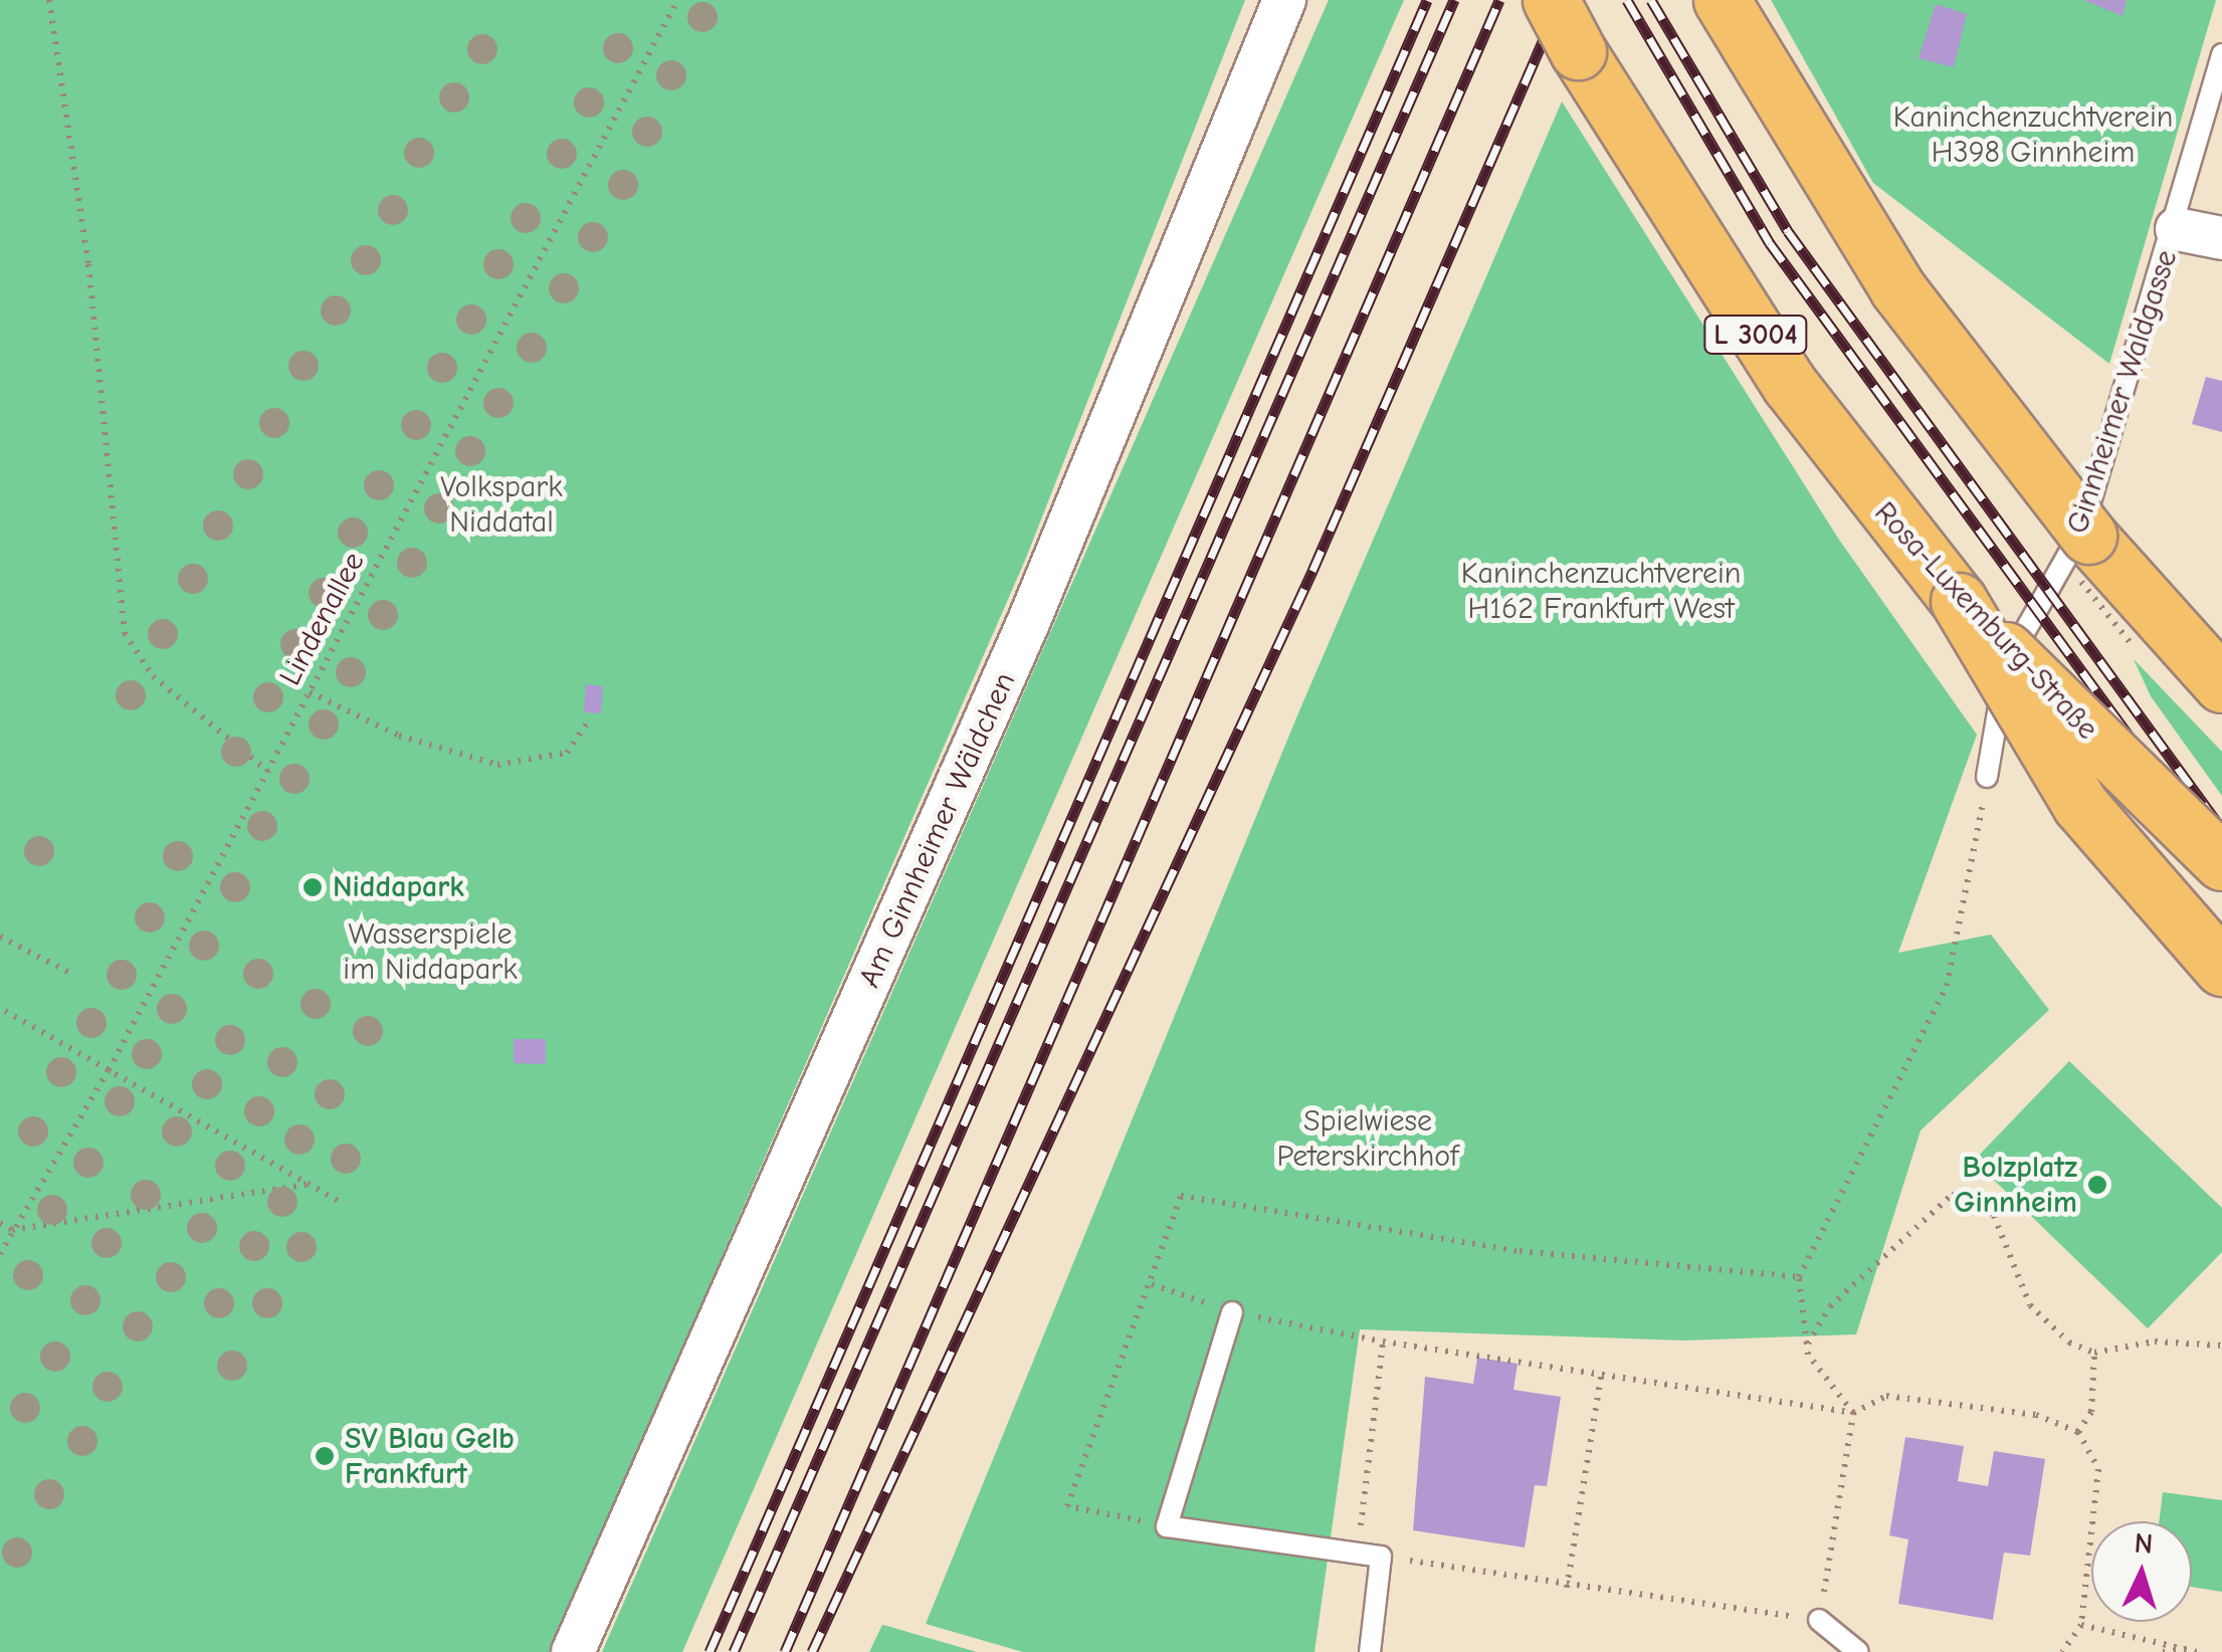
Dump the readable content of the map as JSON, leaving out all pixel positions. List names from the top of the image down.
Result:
{
  "streets": {
    "highway": ["L 3004", "Rosa-Luxemburg-Straße"],
    "street": ["Ginnheimer Waldgasse", "Am Ginnheimer Wäldchen"],
    "path": ["Lindenallee"]
  },
  "parks": [
    "Kaninchenzuchtverein H398 Ginnheim",
    "Volkspark Niddatal",
    "Kaninchenzuchtverein H162 Frankfurt West",
    "Wasserspiele im Niddapark",
    "Spielwiese Peterskirchhof"
  ],
  "places": ["Niddapark", "Bolzplatz Ginnheim", "SV Blau Gelb Frankfurt"],
  "north": "top"
}
